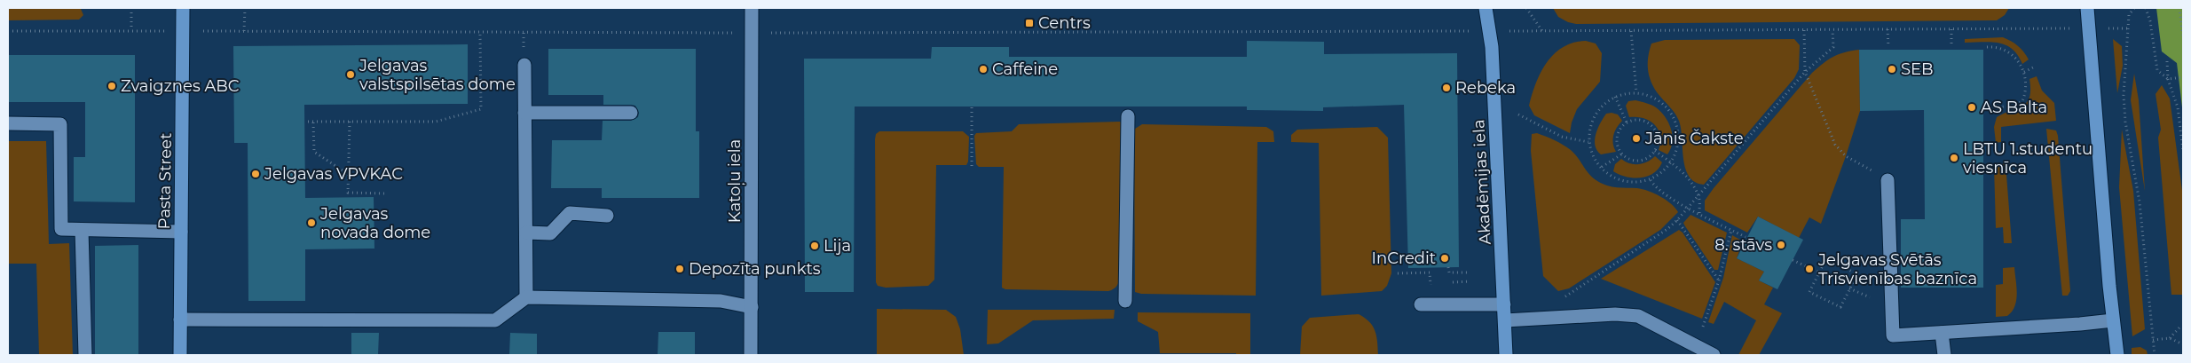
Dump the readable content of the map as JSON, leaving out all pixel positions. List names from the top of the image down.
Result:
{
  "streets": {
    "main road": ["Pasta Street", "Akadēmijas iela"],
    "street": ["Katoļu iela"]
  },
  "places": {
    "transit": ["Centrs"],
    "other": [
      "Caffeine",
      "SEB",
      "Jelgavas valstspilsētas dome",
      "Zvaigznes ABC",
      "Rebeka",
      "AS Balta",
      "Jānis Čakste",
      "LBTU 1.studentu viesnīca",
      "Jelgavas VPVKAC",
      "Jelgavas novada dome",
      "8. stāvs",
      "Lija",
      "InCredit",
      "Depozīta punkts",
      "Jelgavas Svētās Trīsvienības baznīca"
    ]
  }
}
